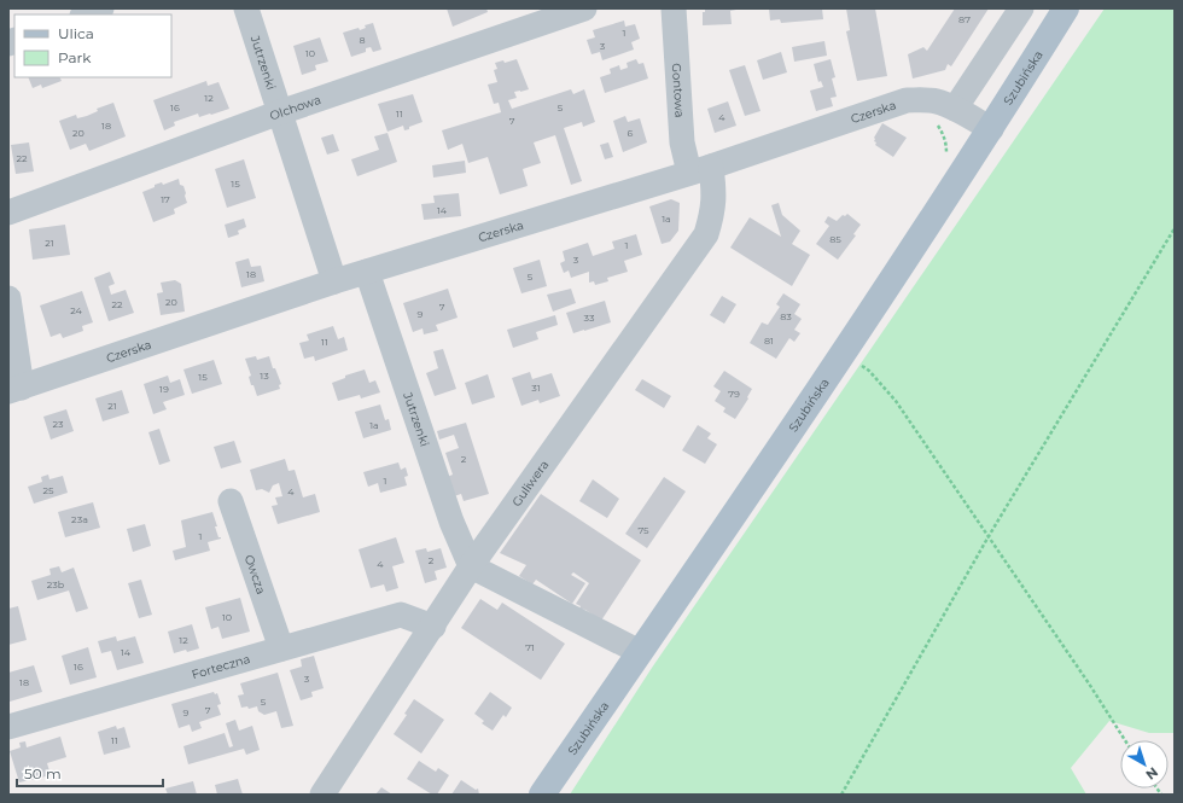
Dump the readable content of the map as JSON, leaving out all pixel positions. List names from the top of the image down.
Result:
{
  "streets": {
    "main road": ["Szubińska"],
    "street": [
      "Jutrzenki",
      "Gontowa",
      "Olchowa",
      "Czerska",
      "Guliwera",
      "Owcza",
      "Forteczna"
    ]
  },
  "crossings": [
    ["Jutrzenki", "Olchowa"],
    ["Jutrzenki", "Czerska"],
    ["Jutrzenki", "Guliwera"],
    ["Szubińska", "Czerska"],
    ["Gontowa", "Czerska"],
    ["Gontowa", "Guliwera"],
    ["Czerska", "Guliwera"],
    ["Guliwera", "Forteczna"],
    ["Owcza", "Forteczna"]
  ],
  "house_numbers": [
    "87",
    "1",
    "8",
    "3",
    "10",
    "12",
    "16",
    "5",
    "11",
    "4",
    "7",
    "18",
    "20",
    "6",
    "22",
    "15",
    "17",
    "14",
    "1a",
    "85",
    "21",
    "1",
    "3",
    "18",
    "5",
    "20",
    "22",
    "7",
    "24",
    "9",
    "83",
    "33",
    "81",
    "11",
    "13",
    "15",
    "31",
    "19",
    "79",
    "21",
    "23",
    "1a",
    "2",
    "1",
    "25",
    "4",
    "23a",
    "75",
    "1",
    "2",
    "4",
    "23b",
    "10",
    "12",
    "71",
    "14",
    "16",
    "3",
    "18",
    "5",
    "7",
    "9",
    "11"
  ],
  "legend": ["Ulica", "Park"],
  "scale_bar": "50 m",
  "north": "bottom right"
}
